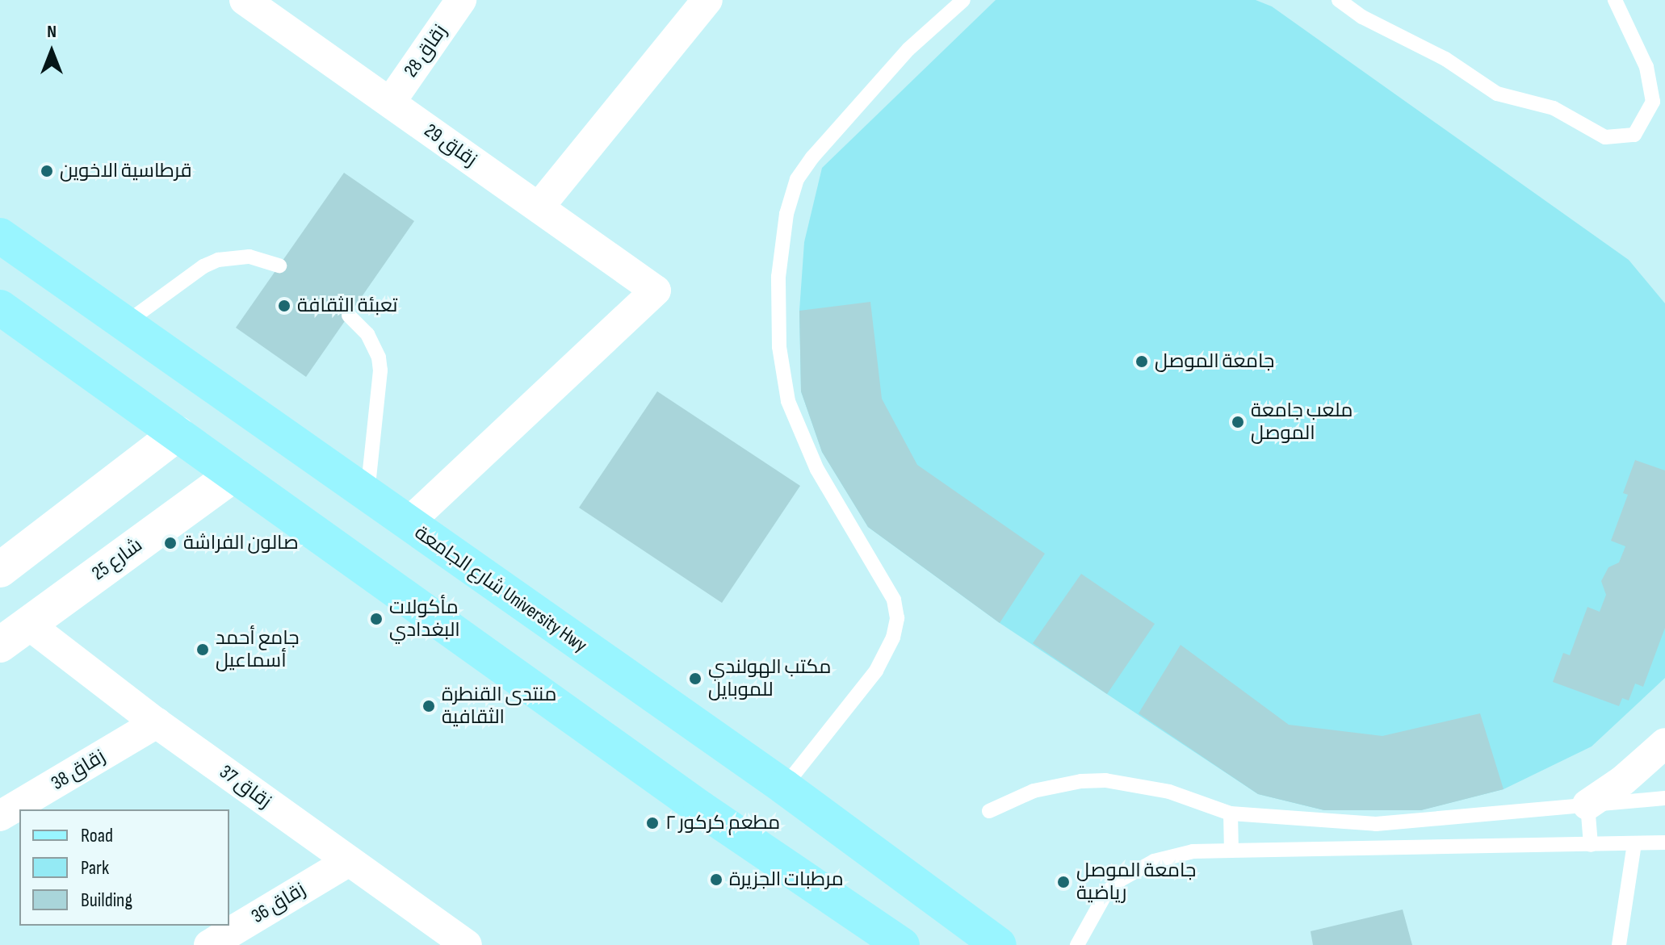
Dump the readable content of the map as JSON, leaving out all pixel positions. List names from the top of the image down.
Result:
{
  "streets": {
    "main road": ["شارع الجامعة University Hwy"],
    "street": [
      "زقاق 28",
      "زقاق 29",
      "شارع 25",
      "زقاق 38",
      "زقاق 37",
      "زقاق 36"
    ]
  },
  "crossings": [
    ["زقاق 28", "زقاق 29"],
    ["زقاق 29", "شارع الجامعة University Hwy"],
    ["شارع 25", "زقاق 37"],
    ["زقاق 38", "زقاق 37"],
    ["زقاق 37", "زقاق 36"]
  ],
  "places": [
    "قرطاسية الاخوين",
    "تعبئة الثقافة",
    "جامعة الموصل",
    "ملعب جامعة الموصل",
    "صالون الفراشة",
    "مأكولات البغدادي",
    "جامع أحمد أسماعيل",
    "مكتب الهولندي للموبايل",
    "منتدى القنطرة الثقافية",
    "مطعم كركور ٢",
    "مرطبات الجزيرة",
    "جامعة الموصل رياضية"
  ],
  "legend": ["Road", "Park", "Building"],
  "north": "top"
}
